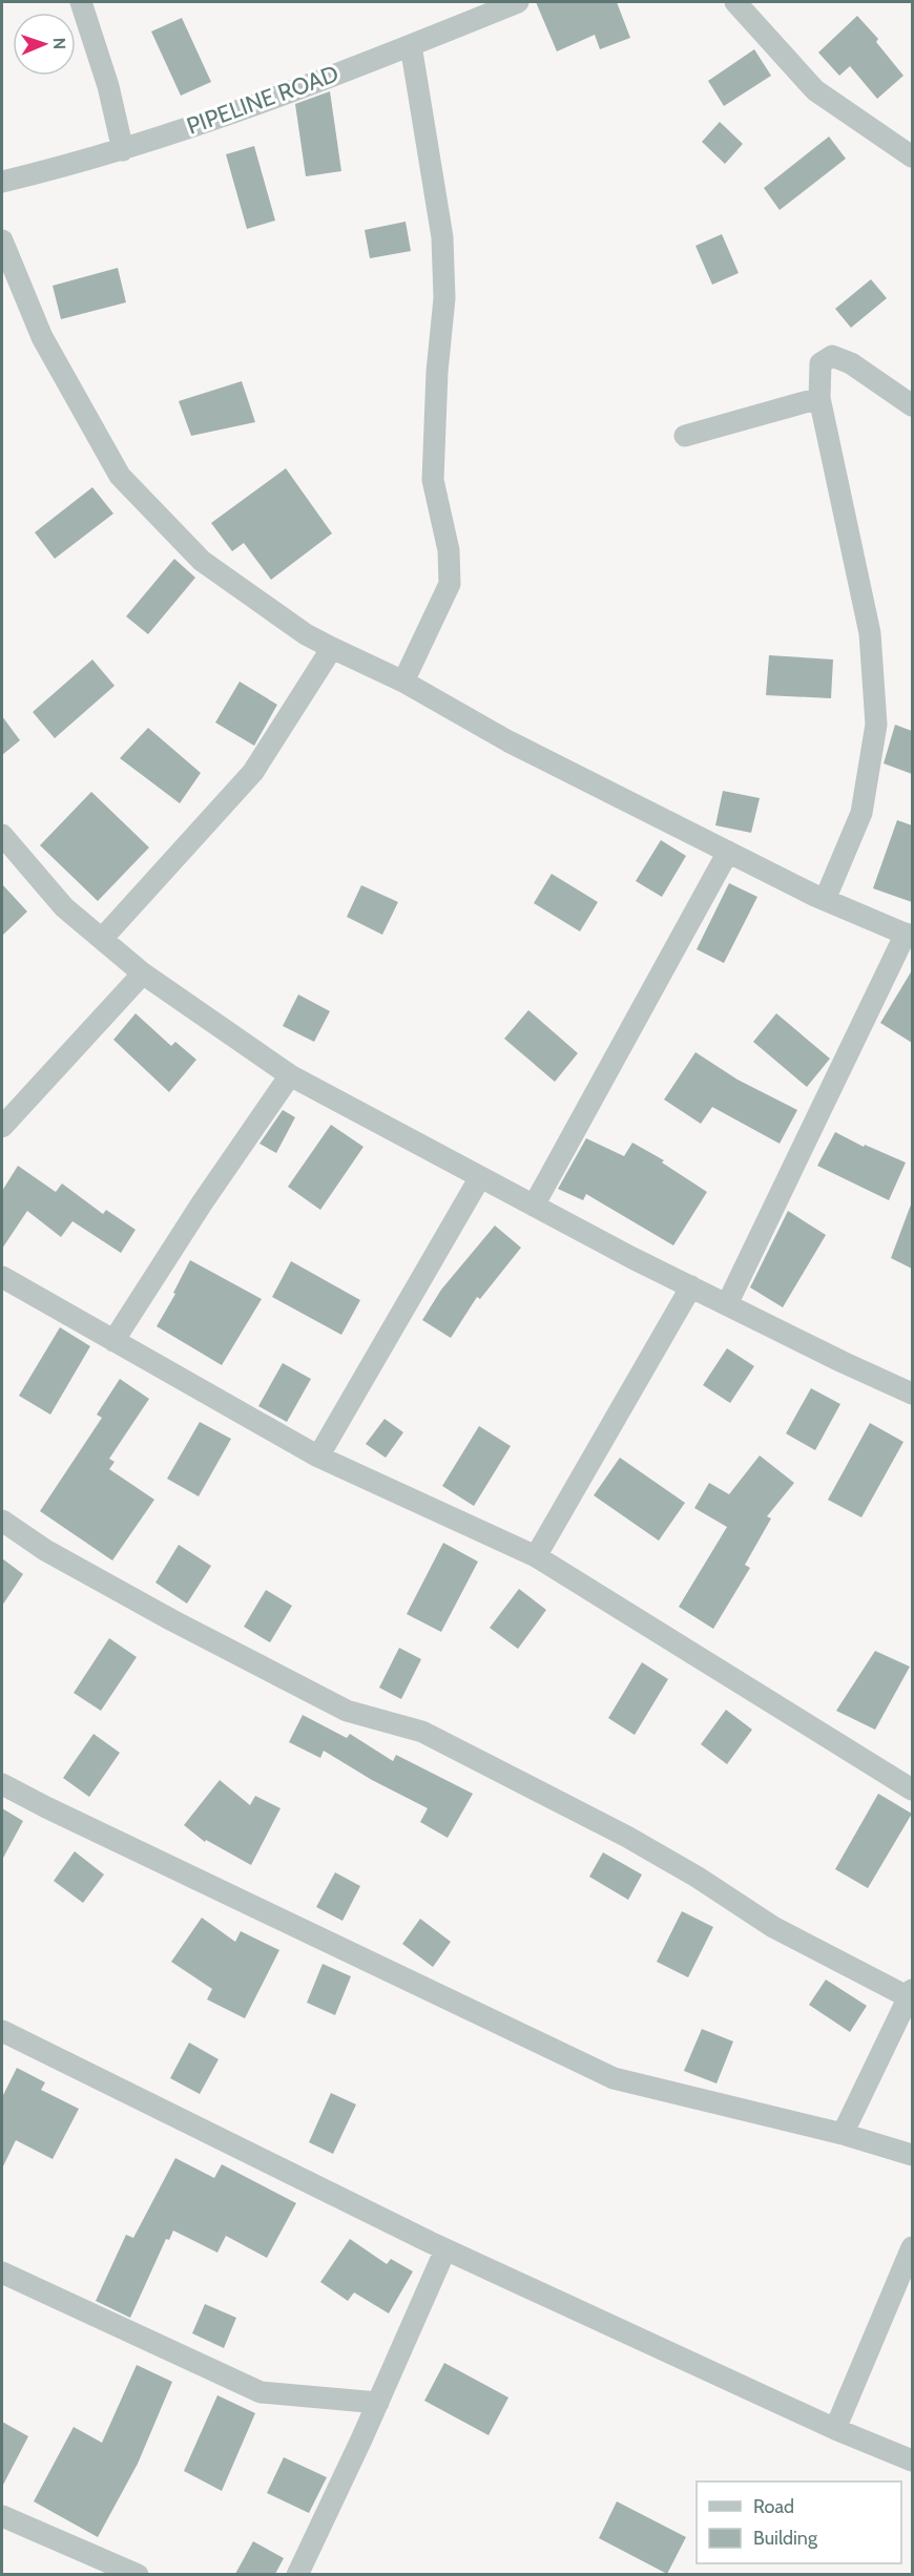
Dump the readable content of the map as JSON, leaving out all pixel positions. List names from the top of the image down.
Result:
{
  "streets": {
    "street": ["PIPELINE ROAD"]
  },
  "legend": ["Road", "Building"],
  "north": "right"
}
